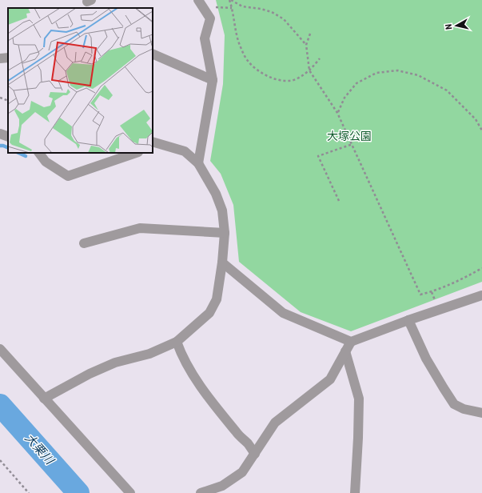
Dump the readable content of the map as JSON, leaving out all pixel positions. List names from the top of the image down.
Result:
{
  "water": ["大栗川"],
  "parks": ["大塚公園"],
  "north": "left"
}
